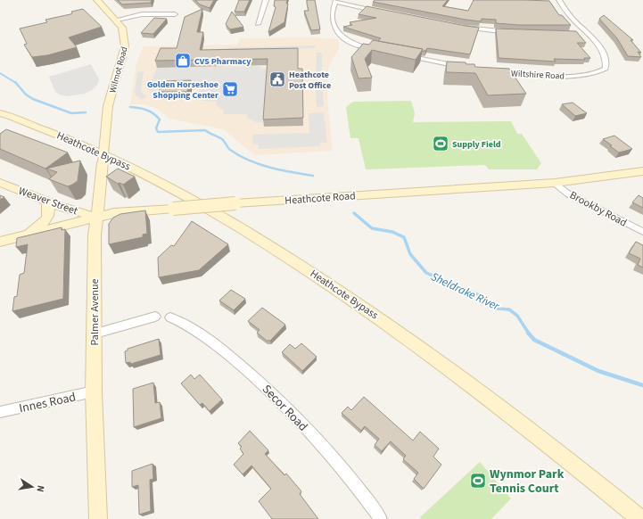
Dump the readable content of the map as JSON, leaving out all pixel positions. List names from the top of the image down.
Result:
{
  "streets": {
    "street": [
      "Wilmot Road",
      "Wiltshire Road",
      "Heathcote Bypass",
      "Heathcote Road",
      "Weaver Street",
      "Brookby Road",
      "Palmer Avenue",
      "Innes Road",
      "Secor Road"
    ]
  },
  "crossings": [
    ["Wilmot Road", "Palmer Avenue"],
    ["Heathcote Road", "Weaver Street"],
    ["Heathcote Road", "Brookby Road"],
    ["Heathcote Road", "Palmer Avenue"],
    ["Weaver Street", "Palmer Avenue"],
    ["Palmer Avenue", "Innes Road"]
  ],
  "water": ["Sheldrake River"],
  "places": {
    "shop": ["CVS Pharmacy"],
    "public building": ["Heathcote Post Office"],
    "supermarket": ["Golden Horseshoe Shopping Center"],
    "sports": ["Supply Field", "Wynmor Park Tennis Court"]
  },
  "north": "right"
}
